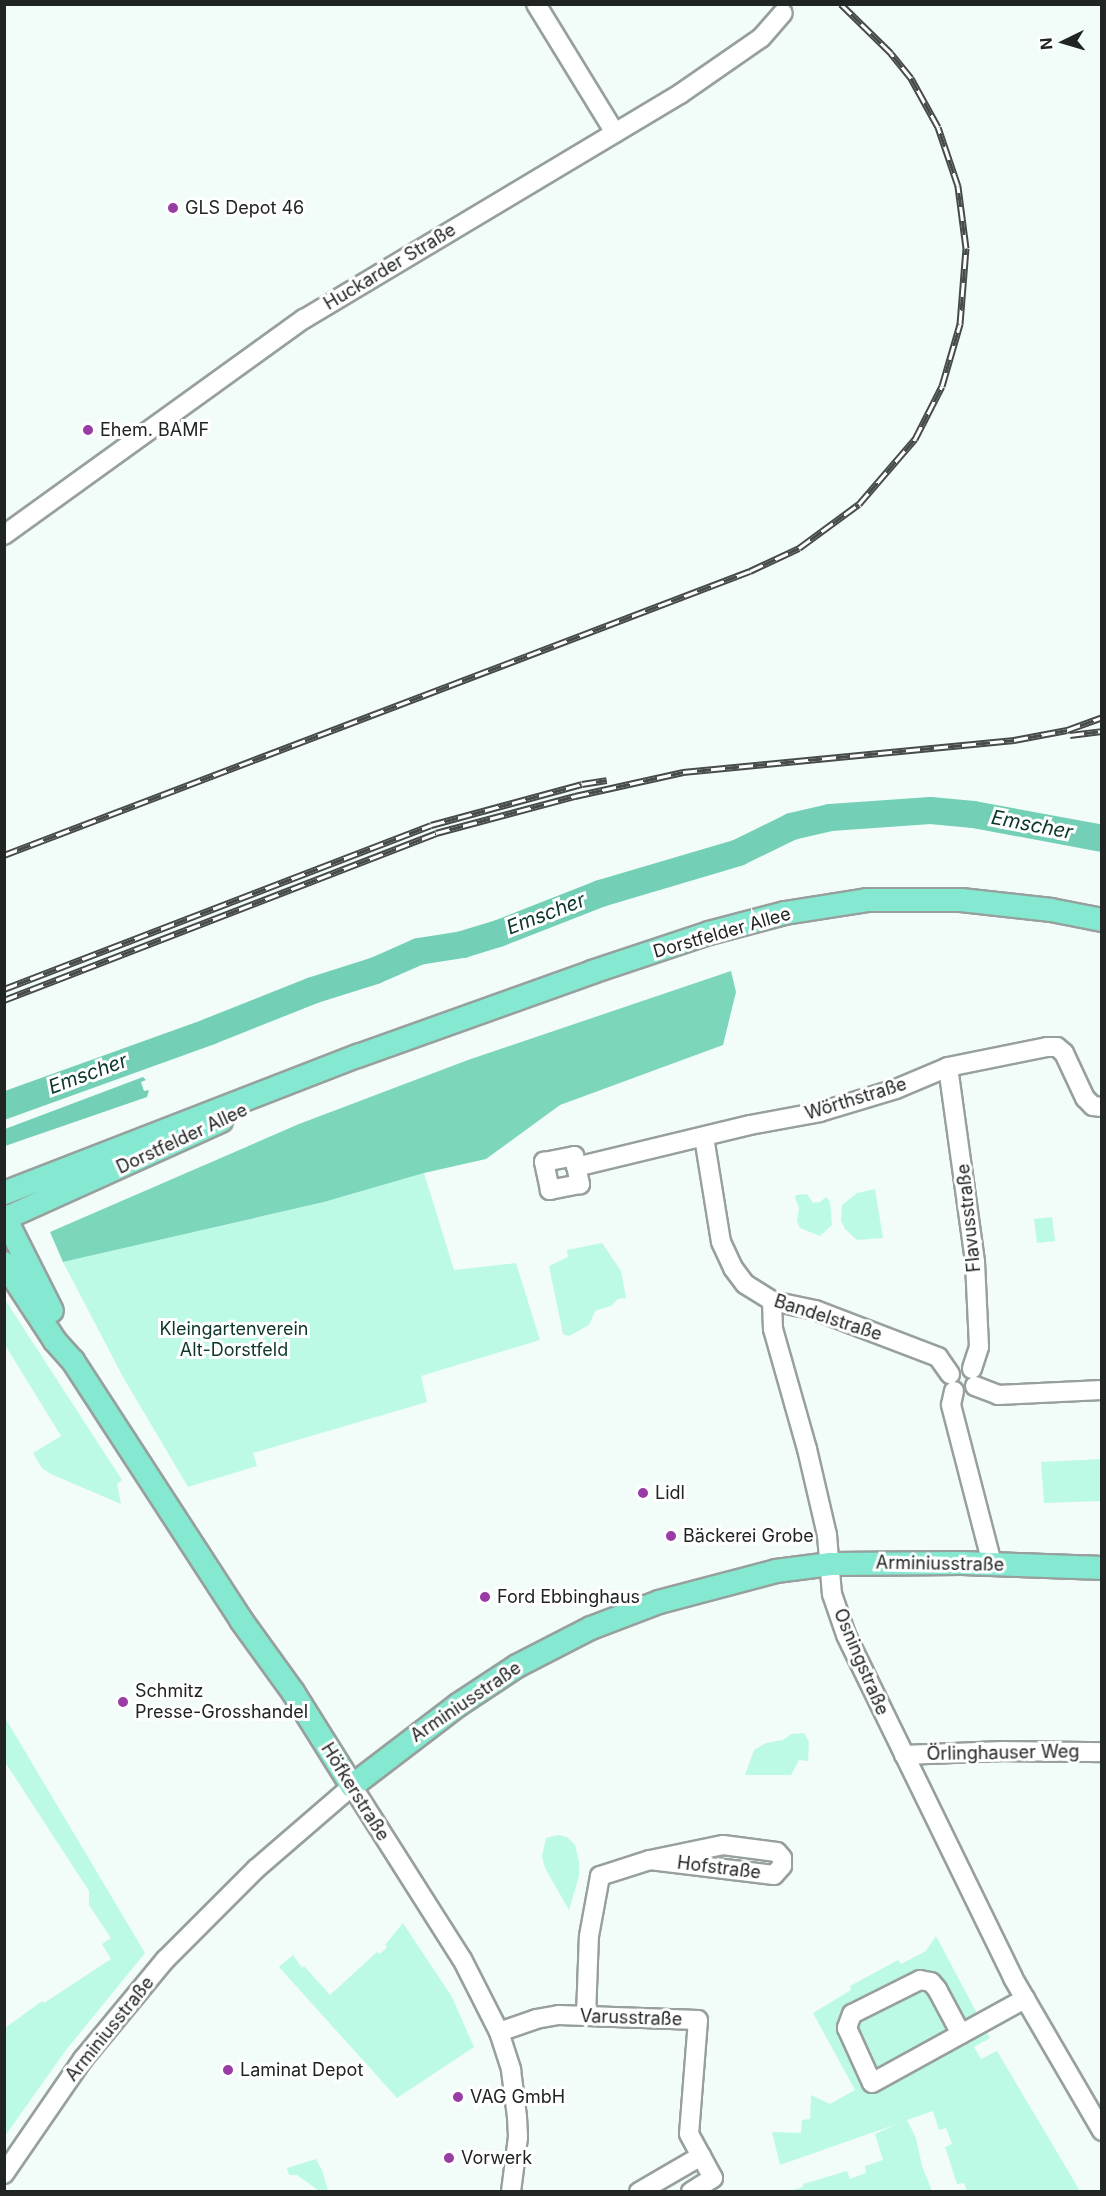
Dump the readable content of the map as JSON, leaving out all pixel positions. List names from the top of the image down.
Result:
{
  "streets": {
    "main road": ["Dorstfelder Allee", "Arminiusstraße", "Höfkerstraße"],
    "street": [
      "Huckarder Straße",
      "Wörthstraße",
      "Flavusstraße",
      "Bandelstraße",
      "Osningstraße",
      "Örlinghauser Weg",
      "Hofstraße",
      "Varusstraße"
    ]
  },
  "crossings": [
    ["Dorstfelder Allee", "Höfkerstraße"],
    ["Wörthstraße", "Flavusstraße"],
    ["Wörthstraße", "Bandelstraße"],
    ["Bandelstraße", "Osningstraße"],
    ["Arminiusstraße", "Osningstraße"],
    ["Arminiusstraße", "Höfkerstraße"],
    ["Osningstraße", "Örlinghauser Weg"],
    ["Höfkerstraße", "Varusstraße"],
    ["Hofstraße", "Varusstraße"]
  ],
  "water": ["Emscher"],
  "parks": ["Kleingartenverein Alt-Dorstfeld"],
  "places": [
    "GLS Depot 46",
    "Ehem. BAMF",
    "Lidl",
    "Bäckerei Grobe",
    "Ford Ebbinghaus",
    "Schmitz Presse-Grosshandel",
    "Laminat Depot",
    "VAG GmbH",
    "Vorwerk"
  ],
  "north": "left"
}
